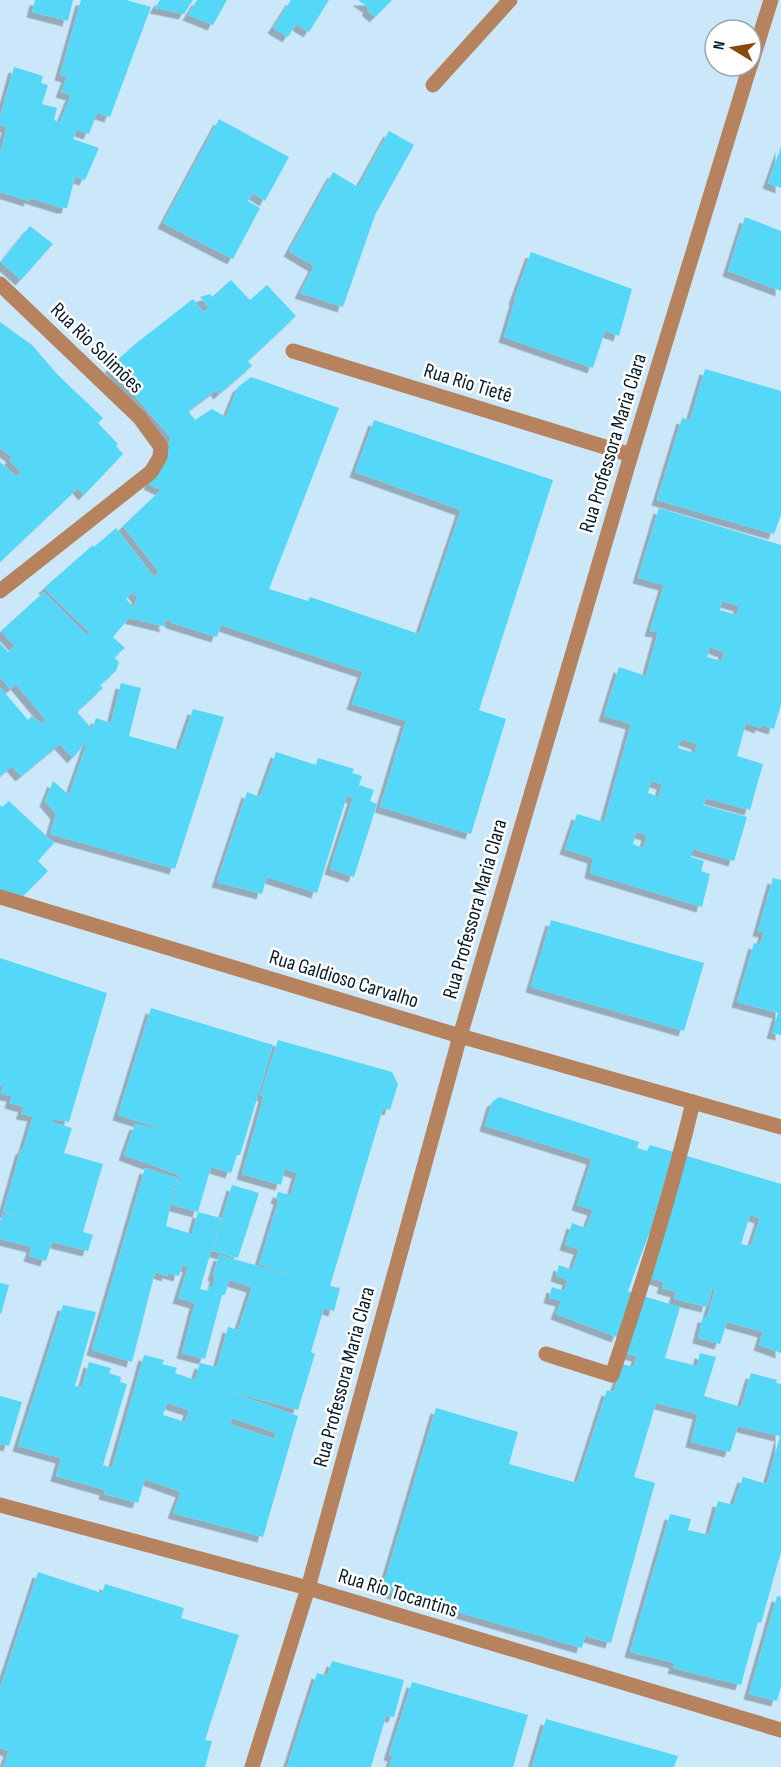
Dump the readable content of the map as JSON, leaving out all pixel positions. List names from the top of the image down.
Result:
{
  "streets": {
    "street": [
      "Rua Rio Solimões",
      "Rua Rio Tietê",
      "Rua Professora Maria Clara",
      "Rua Galdioso Carvalho",
      "Rua Rio Tocantins"
    ]
  },
  "crossings": [
    ["Rua Rio Tietê", "Rua Professora Maria Clara"],
    ["Rua Professora Maria Clara", "Rua Galdioso Carvalho"],
    ["Rua Professora Maria Clara", "Rua Rio Tocantins"]
  ],
  "north": "left"
}
